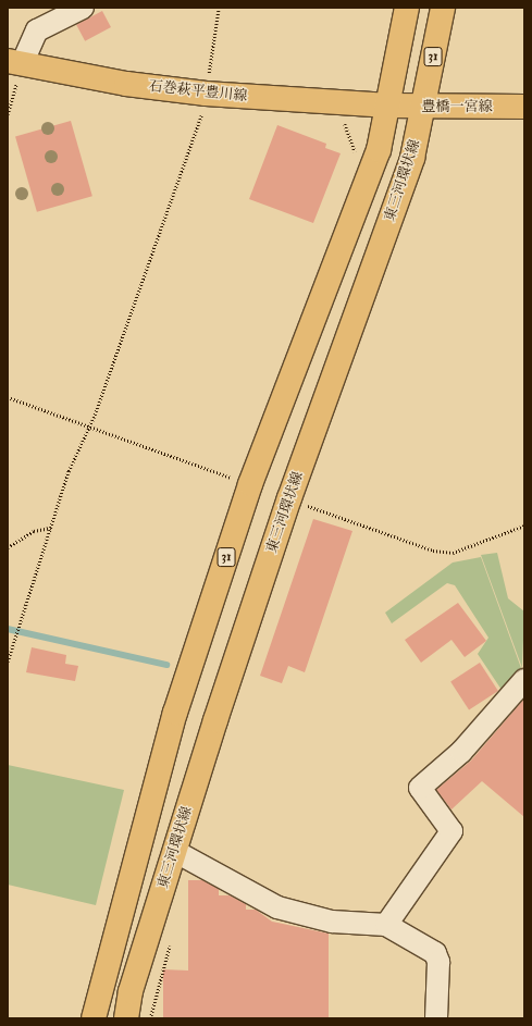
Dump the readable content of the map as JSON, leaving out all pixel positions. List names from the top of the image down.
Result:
{
  "streets": {
    "main road": [
      "31",
      "石巻萩平豊川線",
      "豊橋一宮線",
      "東三河環状線"
    ]
  },
  "crossings": [
    ["31", "石巻萩平豊川線"],
    ["31", "豊橋一宮線"],
    ["石巻萩平豊川線", "豊橋一宮線"],
    ["豊橋一宮線", "東三河環状線"]
  ]
}
